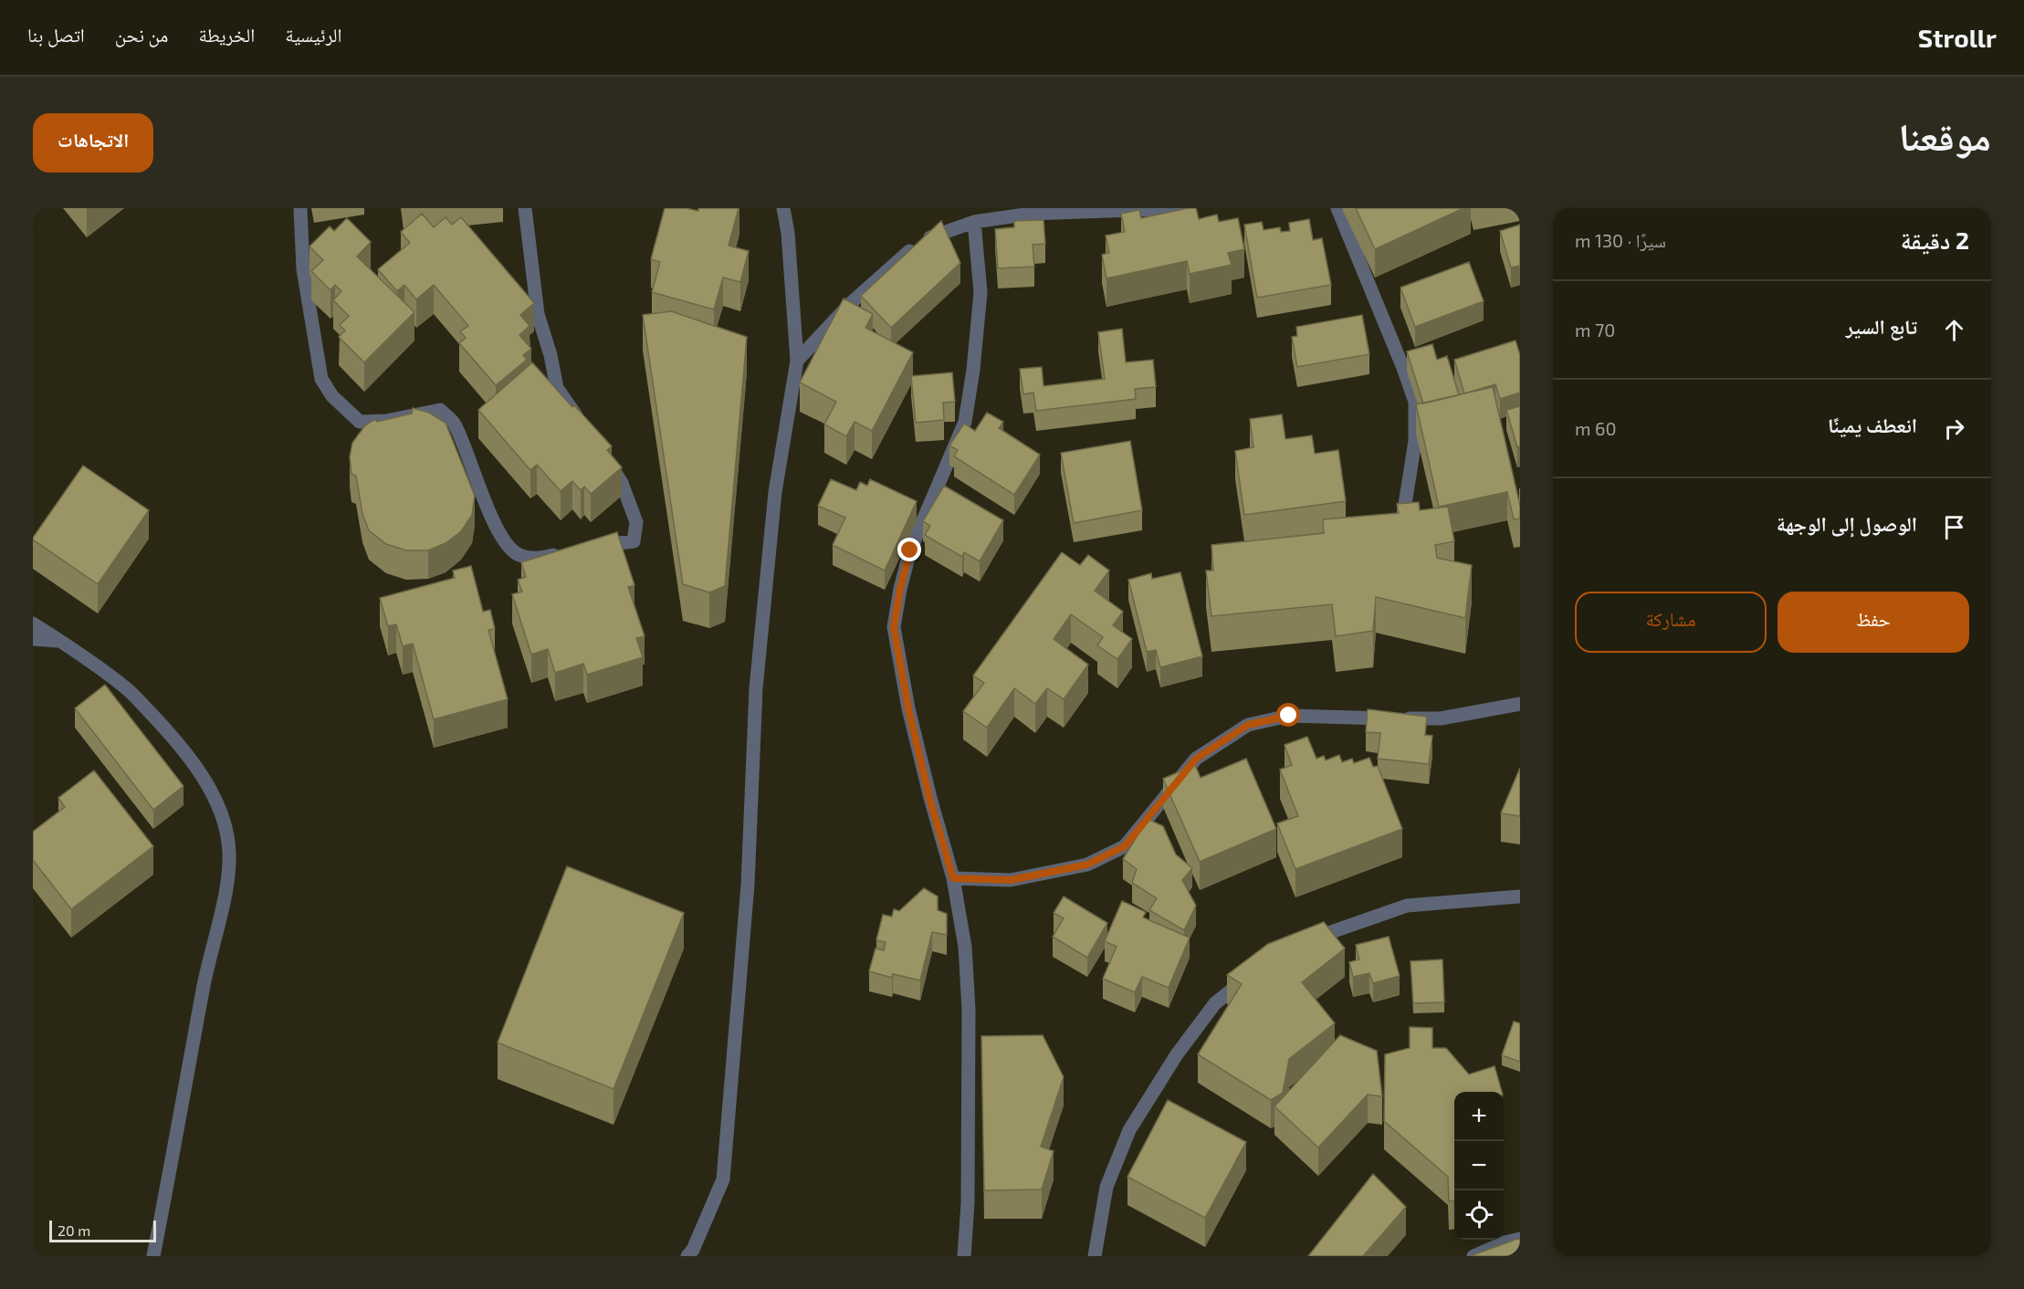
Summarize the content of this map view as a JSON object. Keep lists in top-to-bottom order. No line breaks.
{"scale_bar":"20 m","page":{"header":"Strollr","nav":["الرئيسية","الخريطة","من نحن","اتصل بنا"],"title":"موقعنا","buttons":["الاتجاهات",["حفظ","مشاركة"]],"heading":["2 دقيقة","سيرًا · 130 m"],"list":[["تابع السير","70 m"],["انعطف يمينًا","60 m"],"الوصول إلى الوجهة"],"map_buttons":["+","−"],"scale":"20 m"}}
